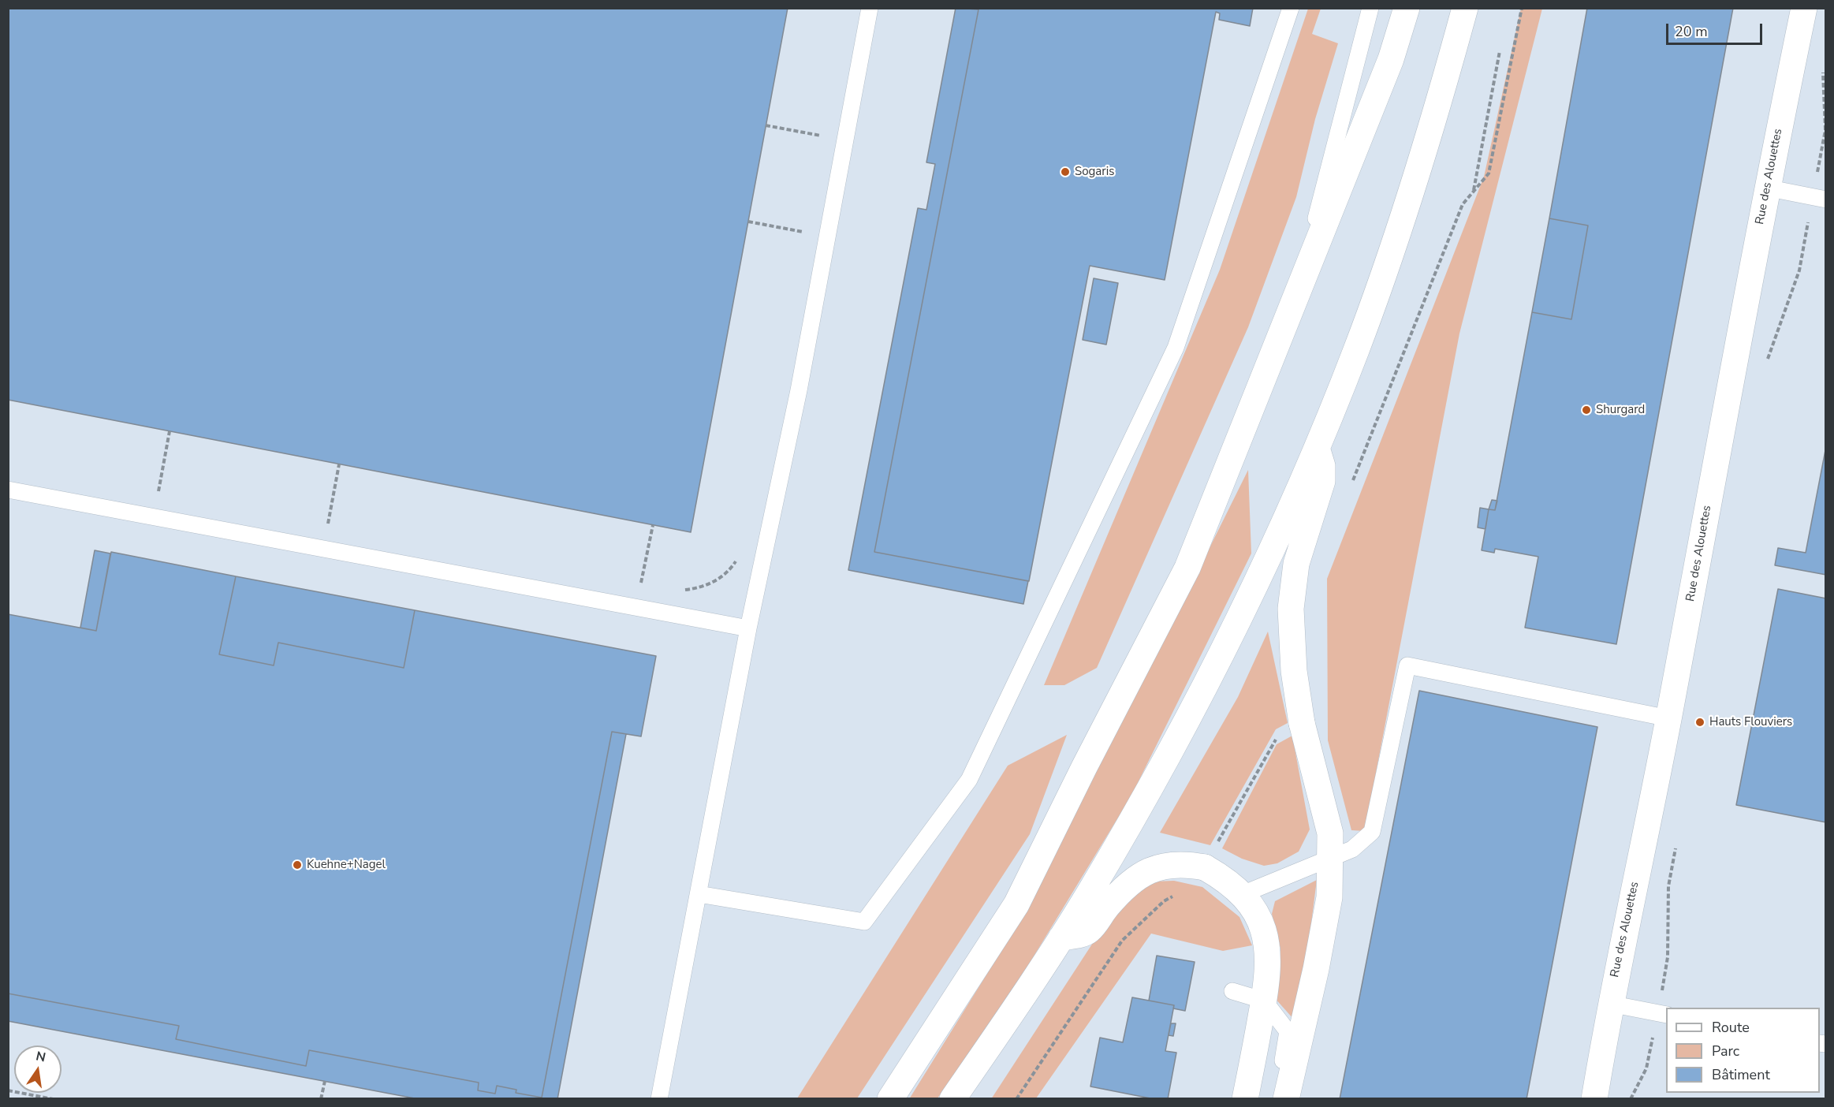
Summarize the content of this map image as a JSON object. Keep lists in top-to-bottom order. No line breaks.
{"streets":{"main road":["Rue des Alouettes"]},"places":["Sogaris","Shurgard","Hauts Flouviers","Kuehne+Nagel"],"legend":["Route","Parc","Bâtiment"],"scale_bar":"20 m","north":"top"}
